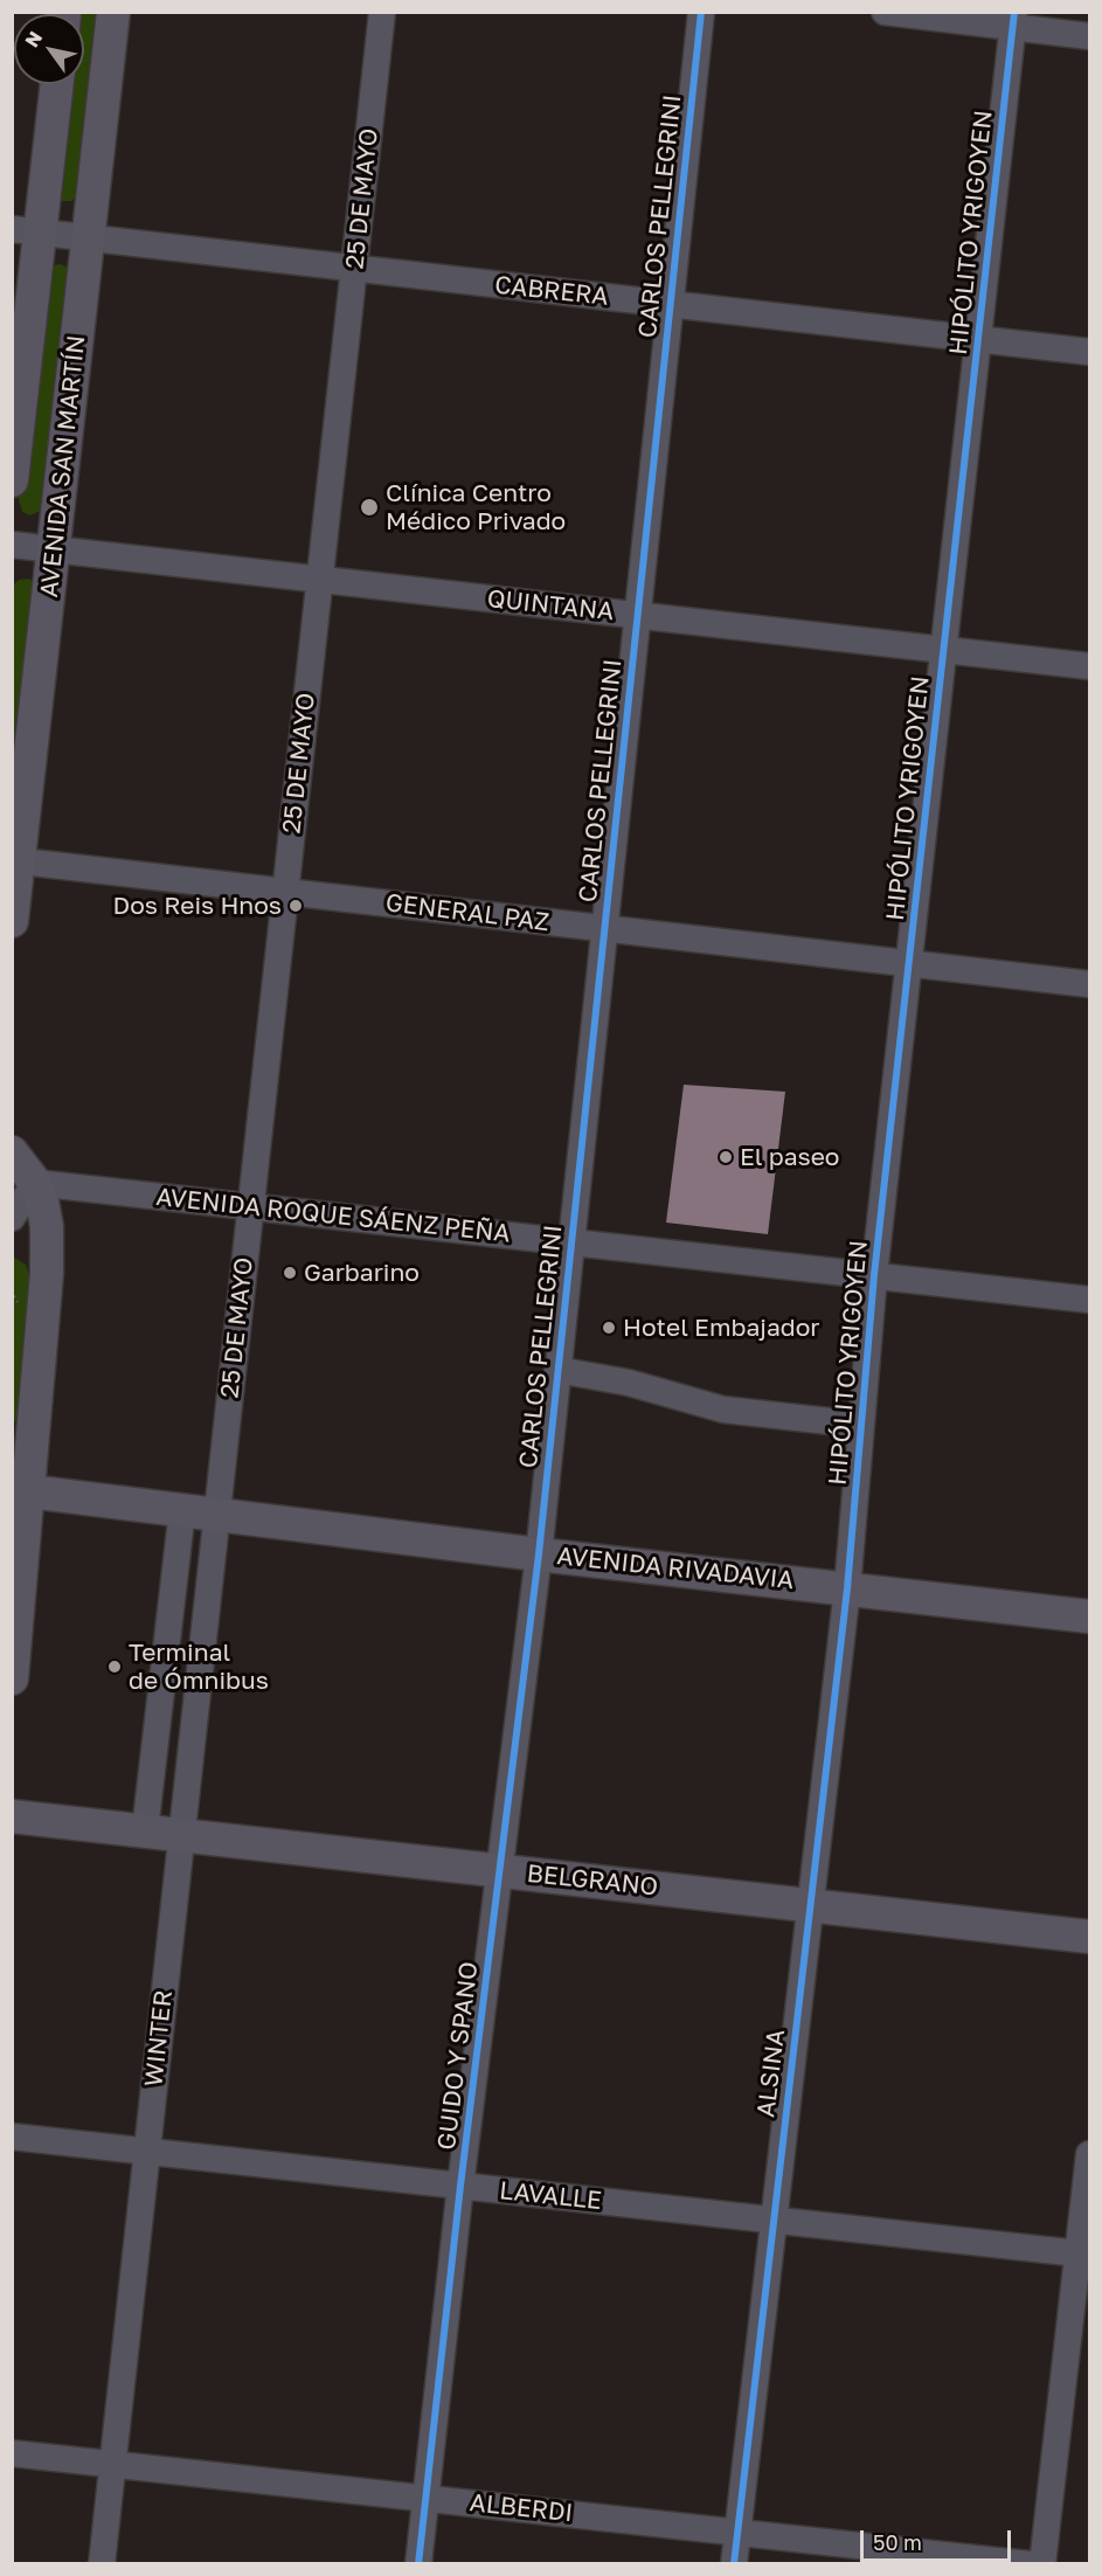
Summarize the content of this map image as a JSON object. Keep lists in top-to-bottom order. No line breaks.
{"streets":{"main road":["AVENIDA SAN MARTÍN","AVENIDA RIVADAVIA","BELGRANO"],"street":["25 DE MAYO","CARLOS PELLEGRINI","HIPÓLITO YRIGOYEN","CABRERA","QUINTANA","GENERAL PAZ","AVENIDA ROQUE SÁENZ PEÑA","WINTER","GUIDO Y SPANO","ALSINA","LAVALLE","ALBERDI"]},"crossings":[["25 DE MAYO","CABRERA"],["25 DE MAYO","QUINTANA"],["25 DE MAYO","GENERAL PAZ"],["25 DE MAYO","AVENIDA ROQUE SÁENZ PEÑA"],["25 DE MAYO","AVENIDA RIVADAVIA"],["25 DE MAYO","WINTER"],["CARLOS PELLEGRINI","CABRERA"],["CARLOS PELLEGRINI","QUINTANA"],["CARLOS PELLEGRINI","GENERAL PAZ"],["CARLOS PELLEGRINI","AVENIDA ROQUE SÁENZ PEÑA"],["CARLOS PELLEGRINI","AVENIDA RIVADAVIA"],["CARLOS PELLEGRINI","GUIDO Y SPANO"],["HIPÓLITO YRIGOYEN","CABRERA"],["HIPÓLITO YRIGOYEN","QUINTANA"],["HIPÓLITO YRIGOYEN","GENERAL PAZ"],["HIPÓLITO YRIGOYEN","AVENIDA ROQUE SÁENZ PEÑA"],["HIPÓLITO YRIGOYEN","AVENIDA RIVADAVIA"],["HIPÓLITO YRIGOYEN","ALSINA"],["CABRERA","AVENIDA SAN MARTÍN"],["AVENIDA SAN MARTÍN","QUINTANA"],["AVENIDA SAN MARTÍN","GENERAL PAZ"],["AVENIDA RIVADAVIA","WINTER"],["AVENIDA RIVADAVIA","GUIDO Y SPANO"],["AVENIDA RIVADAVIA","ALSINA"],["BELGRANO","WINTER"],["BELGRANO","GUIDO Y SPANO"],["BELGRANO","ALSINA"],["WINTER","LAVALLE"],["WINTER","ALBERDI"],["GUIDO Y SPANO","LAVALLE"],["GUIDO Y SPANO","ALBERDI"],["ALSINA","LAVALLE"],["ALSINA","ALBERDI"]],"places":["Clínica Centro Médico Privado","Dos Reis Hnos","El paseo","Garbarino","Hotel Embajador","Terminal de Ómnibus"],"scale_bar":"50 m","north":"top left"}
